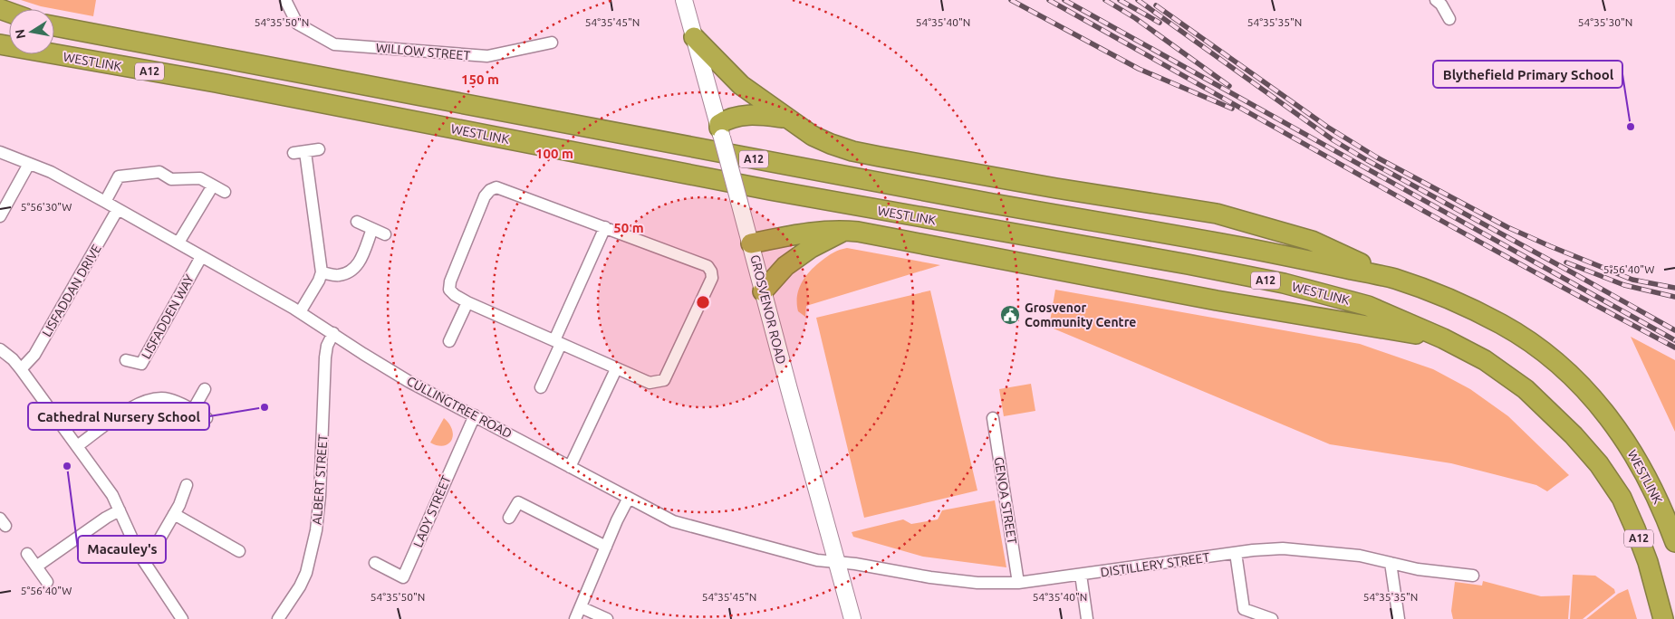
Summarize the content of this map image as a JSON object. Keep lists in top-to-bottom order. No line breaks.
{"streets":{"highway":["WESTLINK","A12"],"main road":["GROSVENOR ROAD"],"street":["WILLOW STREET","LISFADDAN DRIVE","LISFADDEN WAY","CULLINGTREE ROAD","ALBERT STREET","GENOA STREET","LADY STREET","DISTILLERY STREET"]},"crossings":[["LISFADDAN DRIVE","CULLINGTREE ROAD"],["GROSVENOR ROAD","CULLINGTREE ROAD"],["GROSVENOR ROAD","DISTILLERY STREET"],["LISFADDEN WAY","CULLINGTREE ROAD"],["CULLINGTREE ROAD","ALBERT STREET"],["CULLINGTREE ROAD","LADY STREET"],["CULLINGTREE ROAD","DISTILLERY STREET"],["GENOA STREET","DISTILLERY STREET"]],"places":{"other":["Blythefield Primary School","Cathedral Nursery School","Macauley's"],"public building":["Grosvenor Community Centre"]},"north":"left","coordinates":["54°35'50\"N","54°35'45\"N","54°35'40\"N","54°35'35\"N","54°35'30\"N","5°56'30\"W","5°56'40\"W"],"rings":["150 m","100 m","50 m"]}
